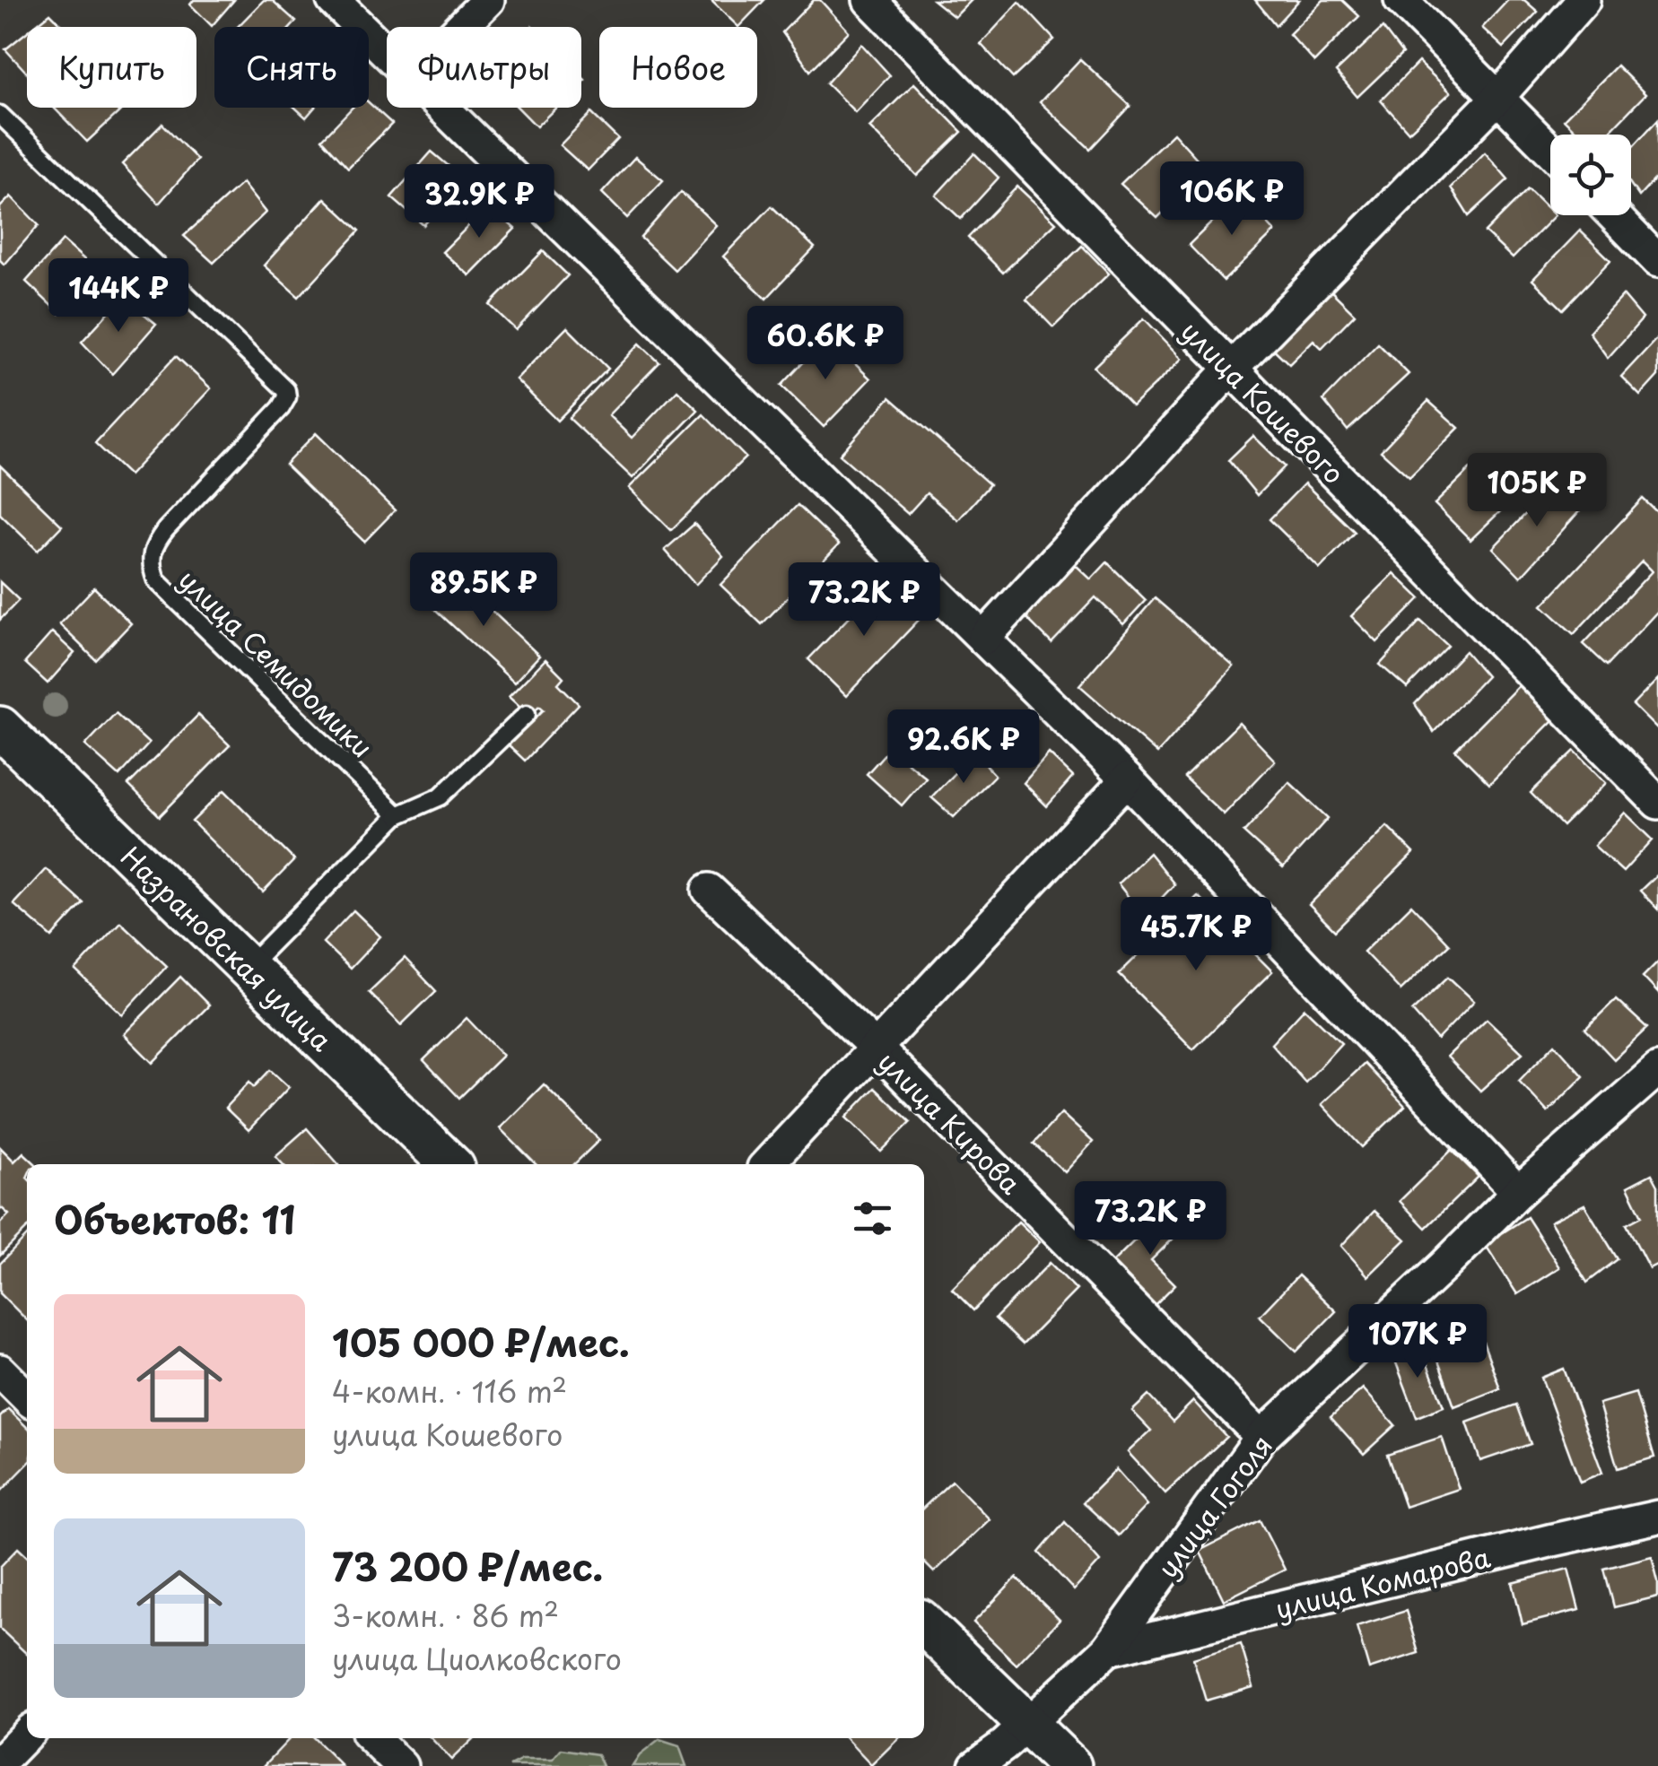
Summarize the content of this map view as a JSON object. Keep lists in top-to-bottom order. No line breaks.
{"streets":{"street":["улица Кошевого","Назрановская улица","улица Кирова","улица Гоголя","улица Комарова"],"lane":["улица Семидомики"]},"crossings":[["улица Кирова","улица Гоголя"],["улица Гоголя","улица Комарова"]],"page":{"chip":["Купить","Снять","Фильтры","Новое"],"price":["106K ₽","32.9K ₽","144K ₽","60.6K ₽","105K ₽","89.5K ₽","73.2K ₽","92.6K ₽","45.7K ₽","73.2K ₽","107K ₽"],"heading":"Объектов: 11","list":[{"name":"105 000 ₽/мес.","note":"4-комн. · 116 m² · улица Кошевого"},{"name":"73 200 ₽/мес.","note":"3-комн. · 86 m² · улица Циолковского"}]}}
